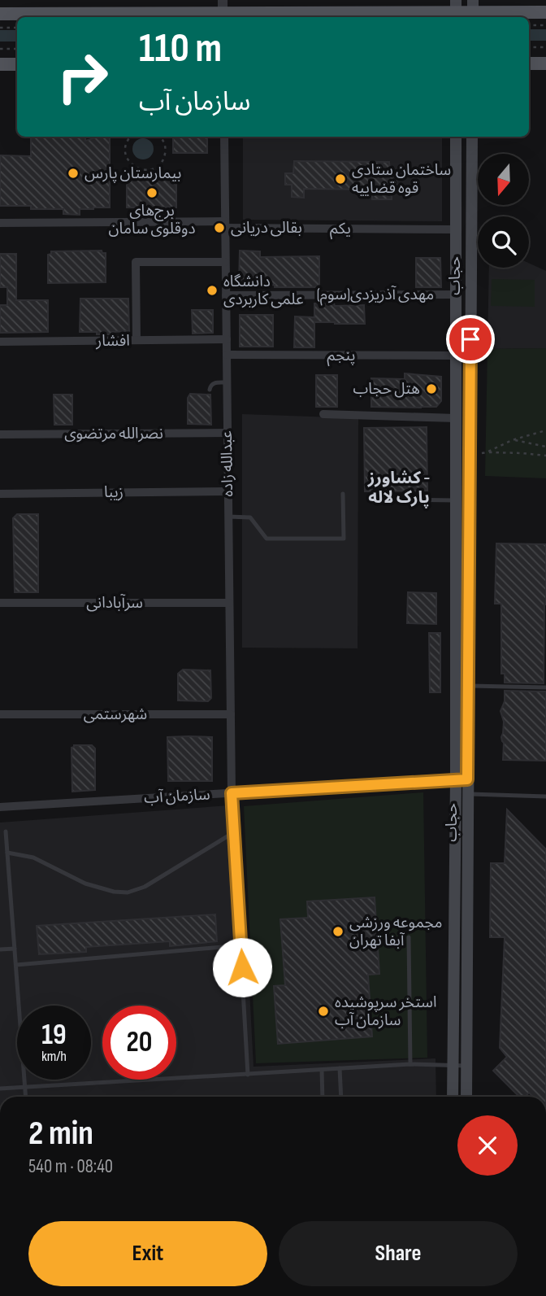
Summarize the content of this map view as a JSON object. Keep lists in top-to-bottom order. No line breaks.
{"streets":{"main road":["حجاب"],"street":["یکم","مهدی آذریزدی(سوم)","افشار","پنجم","نصرالله مرتضوی","عبدالله زاده","زیبا","سرآبادانی","شهرستمی","سازمان آب"]},"crossings":[["یکم","حجاب"],["یکم","عبدالله زاده"],["حجاب","مهدی آذریزدی(سوم)"],["حجاب","پنجم"],["حجاب","سازمان آب"],["مهدی آذریزدی(سوم)","عبدالله زاده"],["افشار","عبدالله زاده"],["پنجم","عبدالله زاده"],["نصرالله مرتضوی","عبدالله زاده"],["عبدالله زاده","زیبا"],["عبدالله زاده","سرآبادانی"],["عبدالله زاده","شهرستمی"],["عبدالله زاده","سازمان آب"]],"districts":["کشاورز - پارک لاله"],"places":["بیمارستان پارس","ساختمان ستادی قوه قضاییه","برج‌های دوقلوی سامان","بقالی دریانی","دانشگاه علمی کاربردی","هتل حجاب","مجموعه ورزشی آبفا تهران","استخر سرپوشیده سازمان آب"],"north":"bottom","page":{"turn":["110 m","سازمان آب"],"speed":"19 km/h","limit":"20","heading":["2 min","540 m · 08:40"],"buttons":["Exit","Share"]}}
